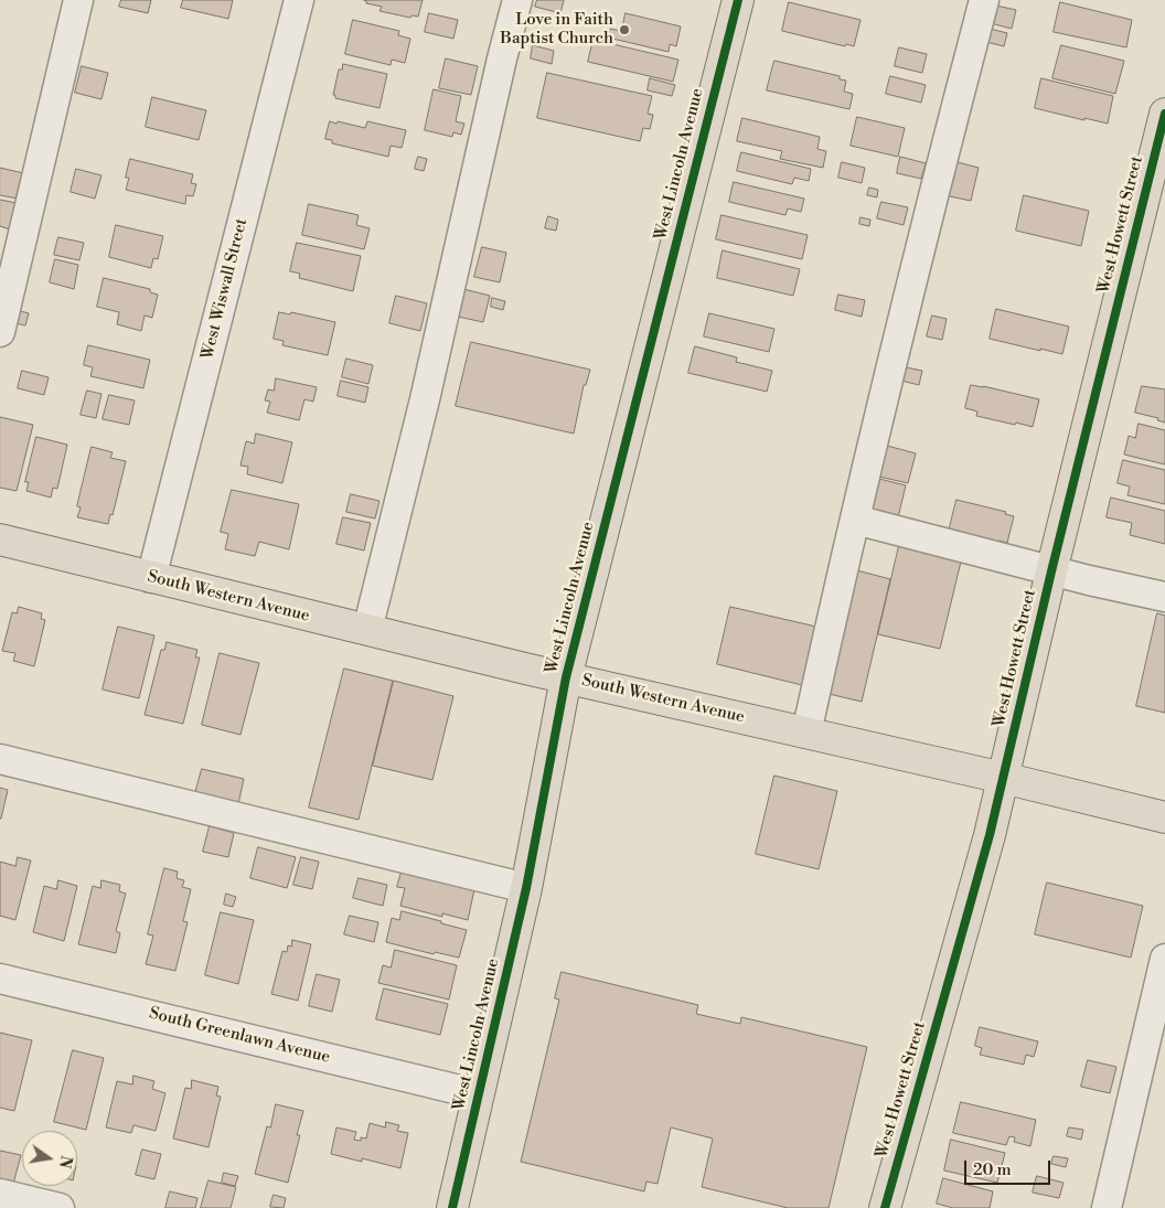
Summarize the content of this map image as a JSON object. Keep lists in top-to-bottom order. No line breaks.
{"streets":{"main road":["West Lincoln Avenue","West Howett Street","South Western Avenue"],"street":["West Wiswall Street","South Greenlawn Avenue"]},"crossings":[["West Lincoln Avenue","South Western Avenue"],["West Lincoln Avenue","South Greenlawn Avenue"],["West Howett Street","South Western Avenue"],["West Wiswall Street","South Western Avenue"]],"places":["Love in Faith Baptist Church"],"scale_bar":"20 m","north":"right"}
